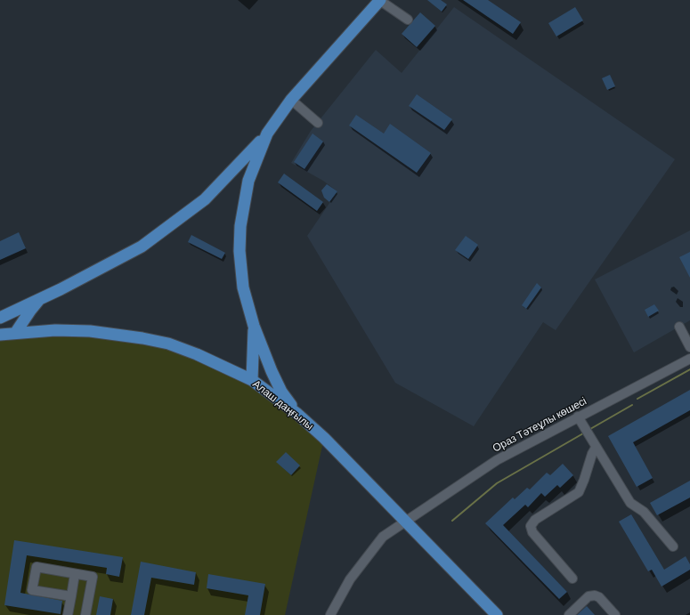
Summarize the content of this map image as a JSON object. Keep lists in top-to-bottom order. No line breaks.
{"streets":{"main road":["Алаш даңғылы"],"street":["Ораз Тәтеұлы көшесі"]},"crossings":[["Алаш даңғылы","Ораз Тәтеұлы көшесі"]]}
